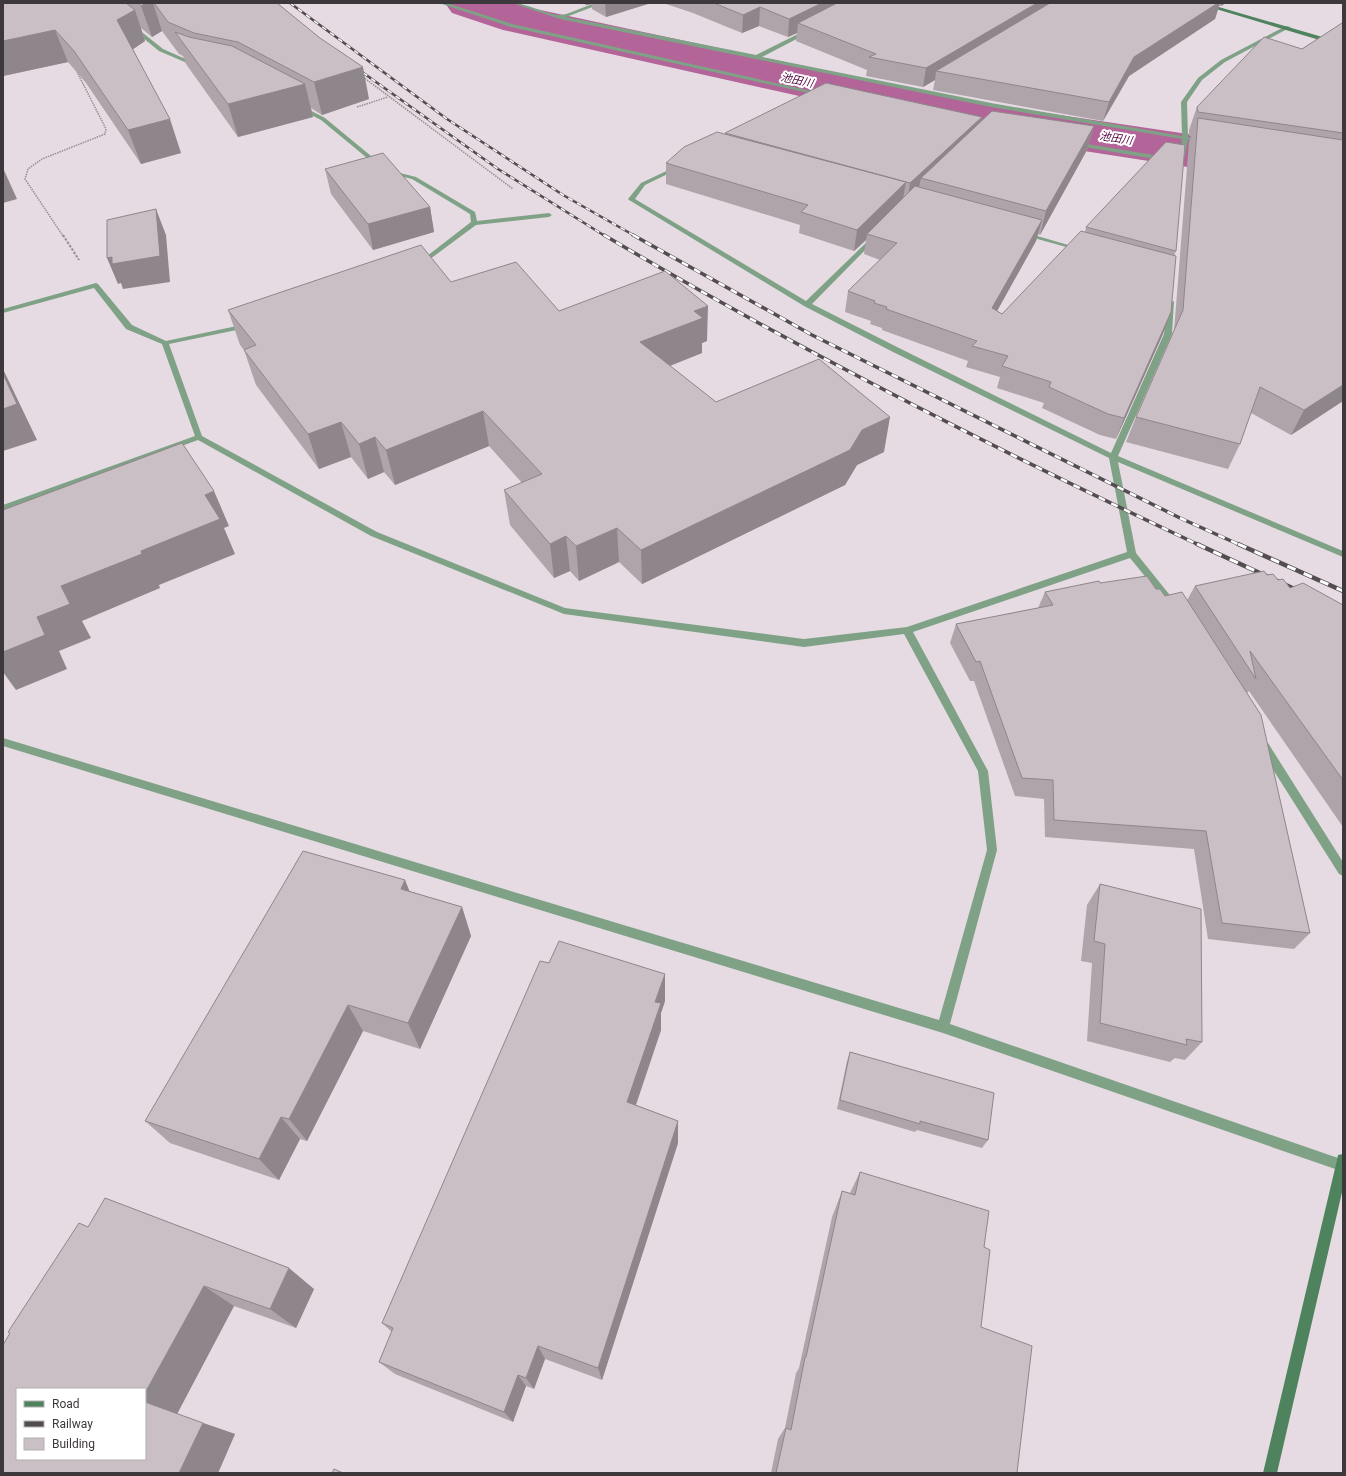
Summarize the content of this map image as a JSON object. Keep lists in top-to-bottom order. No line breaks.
{"water":["池田川"],"legend":["Road","Railway","Building"]}
